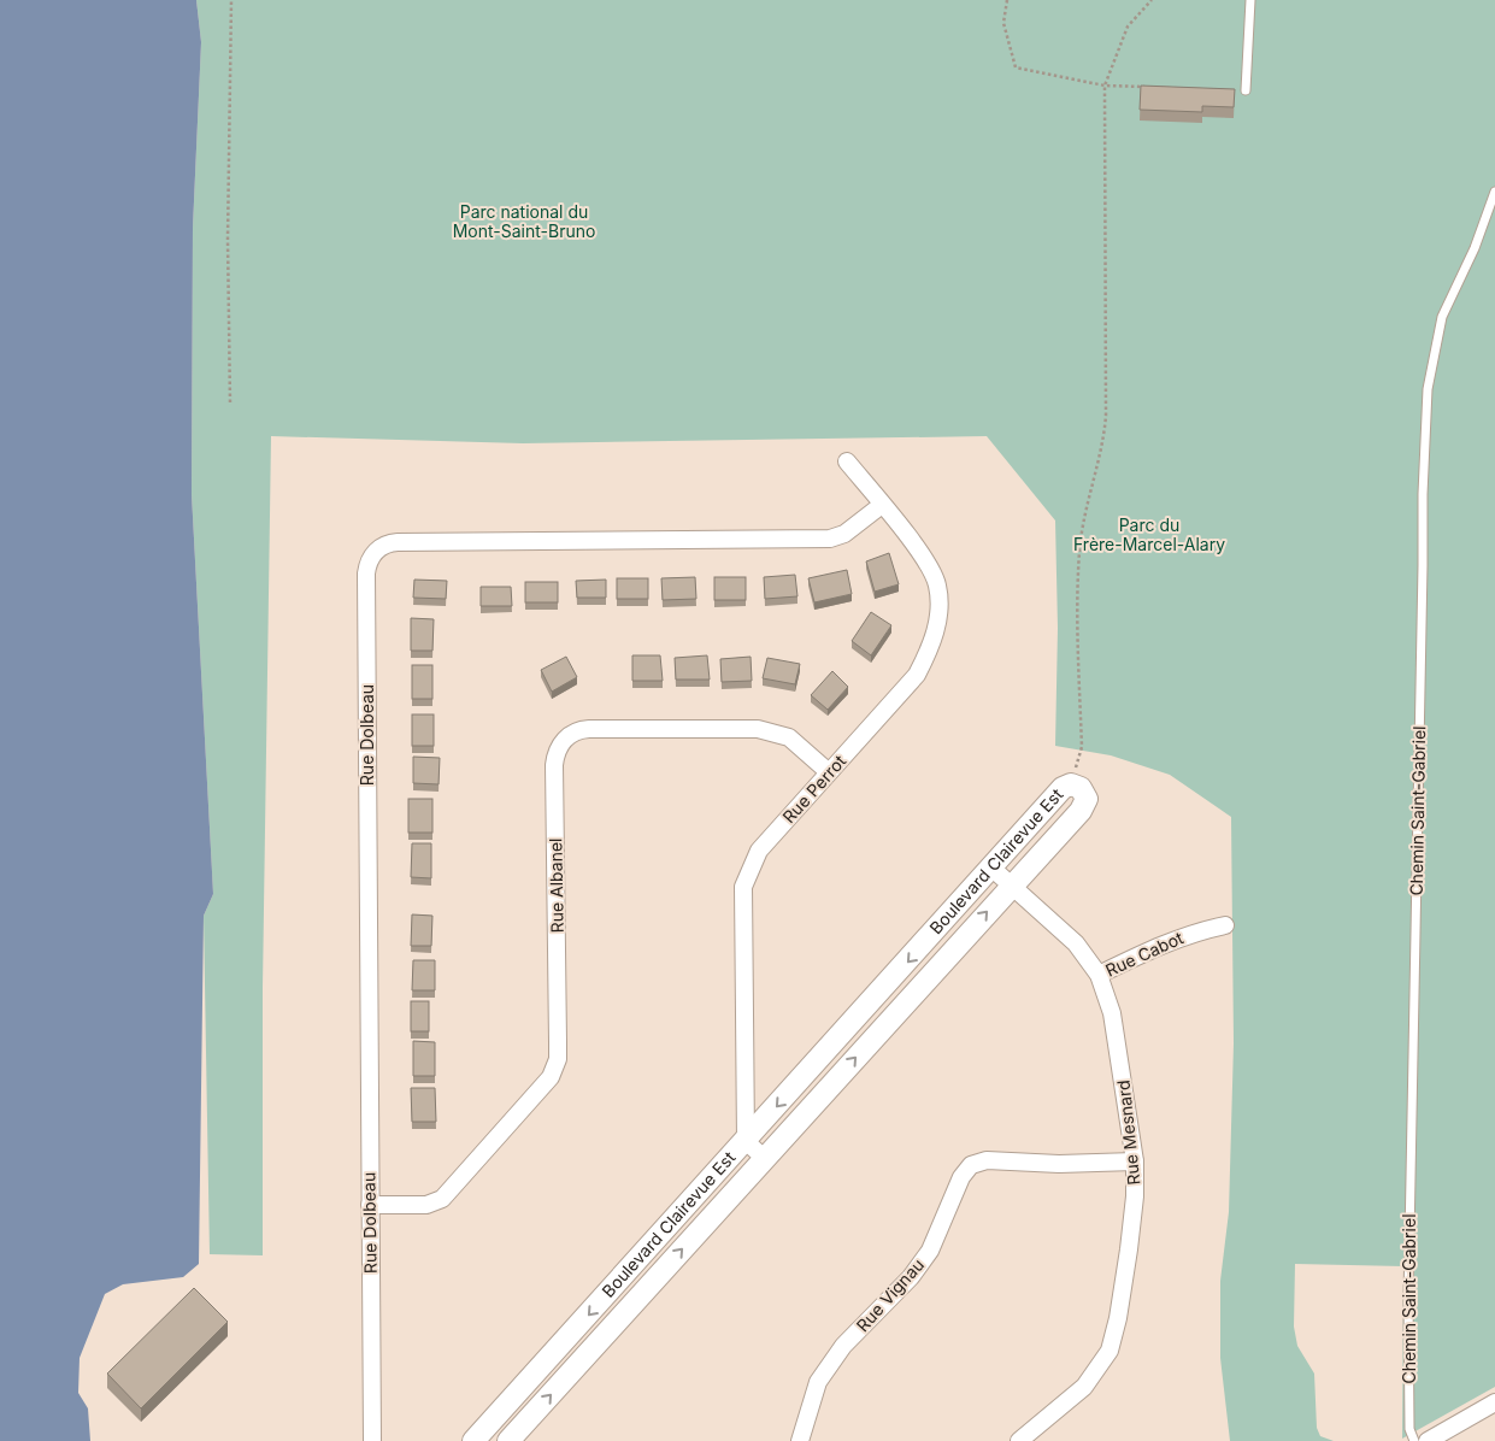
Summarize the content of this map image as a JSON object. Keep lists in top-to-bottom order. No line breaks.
{"streets":{"street":["Rue Dolbeau","Rue Perrot","Boulevard Clairevue Est","Rue Albanel","Rue Cabot","Rue Mesnard","Rue Vignau"],"lane":["Chemin Saint-Gabriel"]},"crossings":[["Rue Dolbeau","Rue Perrot"],["Rue Dolbeau","Rue Albanel"],["Rue Perrot","Boulevard Clairevue Est"],["Rue Perrot","Rue Albanel"],["Boulevard Clairevue Est","Rue Mesnard"],["Rue Cabot","Rue Mesnard"],["Rue Mesnard","Rue Vignau"]],"parks":["Parc national du Mont-Saint-Bruno","Parc du Frère-Marcel-Alary"]}
